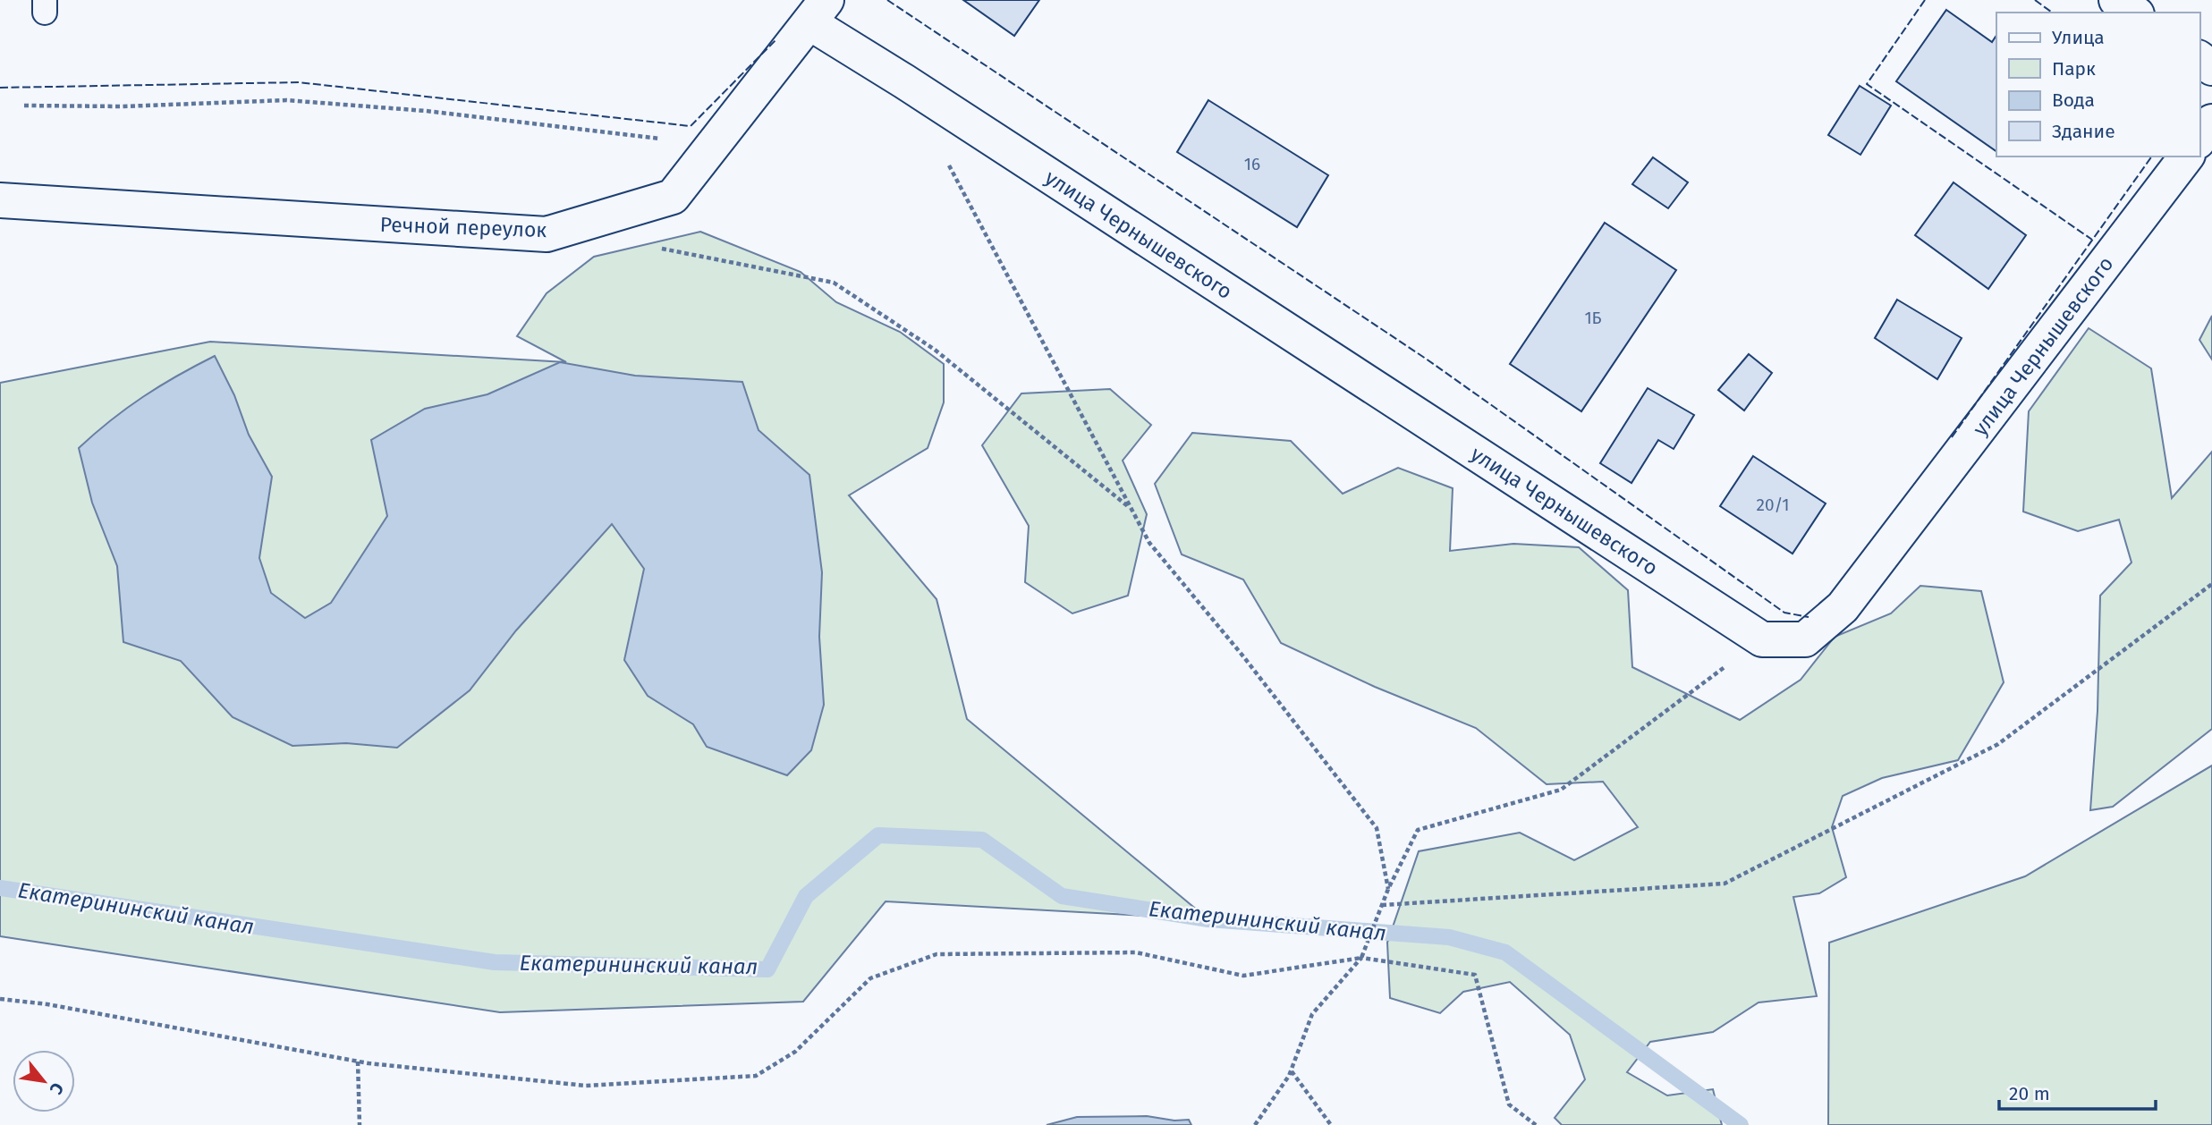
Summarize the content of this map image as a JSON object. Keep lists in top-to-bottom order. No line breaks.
{"streets":{"street":["Речной переулок","улица Чернышевского"]},"crossings":[["Речной переулок","улица Чернышевского"]],"water":["Екатерининский канал"],"house_numbers":["16","1Б","20/1"],"legend":["Улица","Парк","Вода","Здание"],"scale_bar":"20 m","north":"bottom right"}
